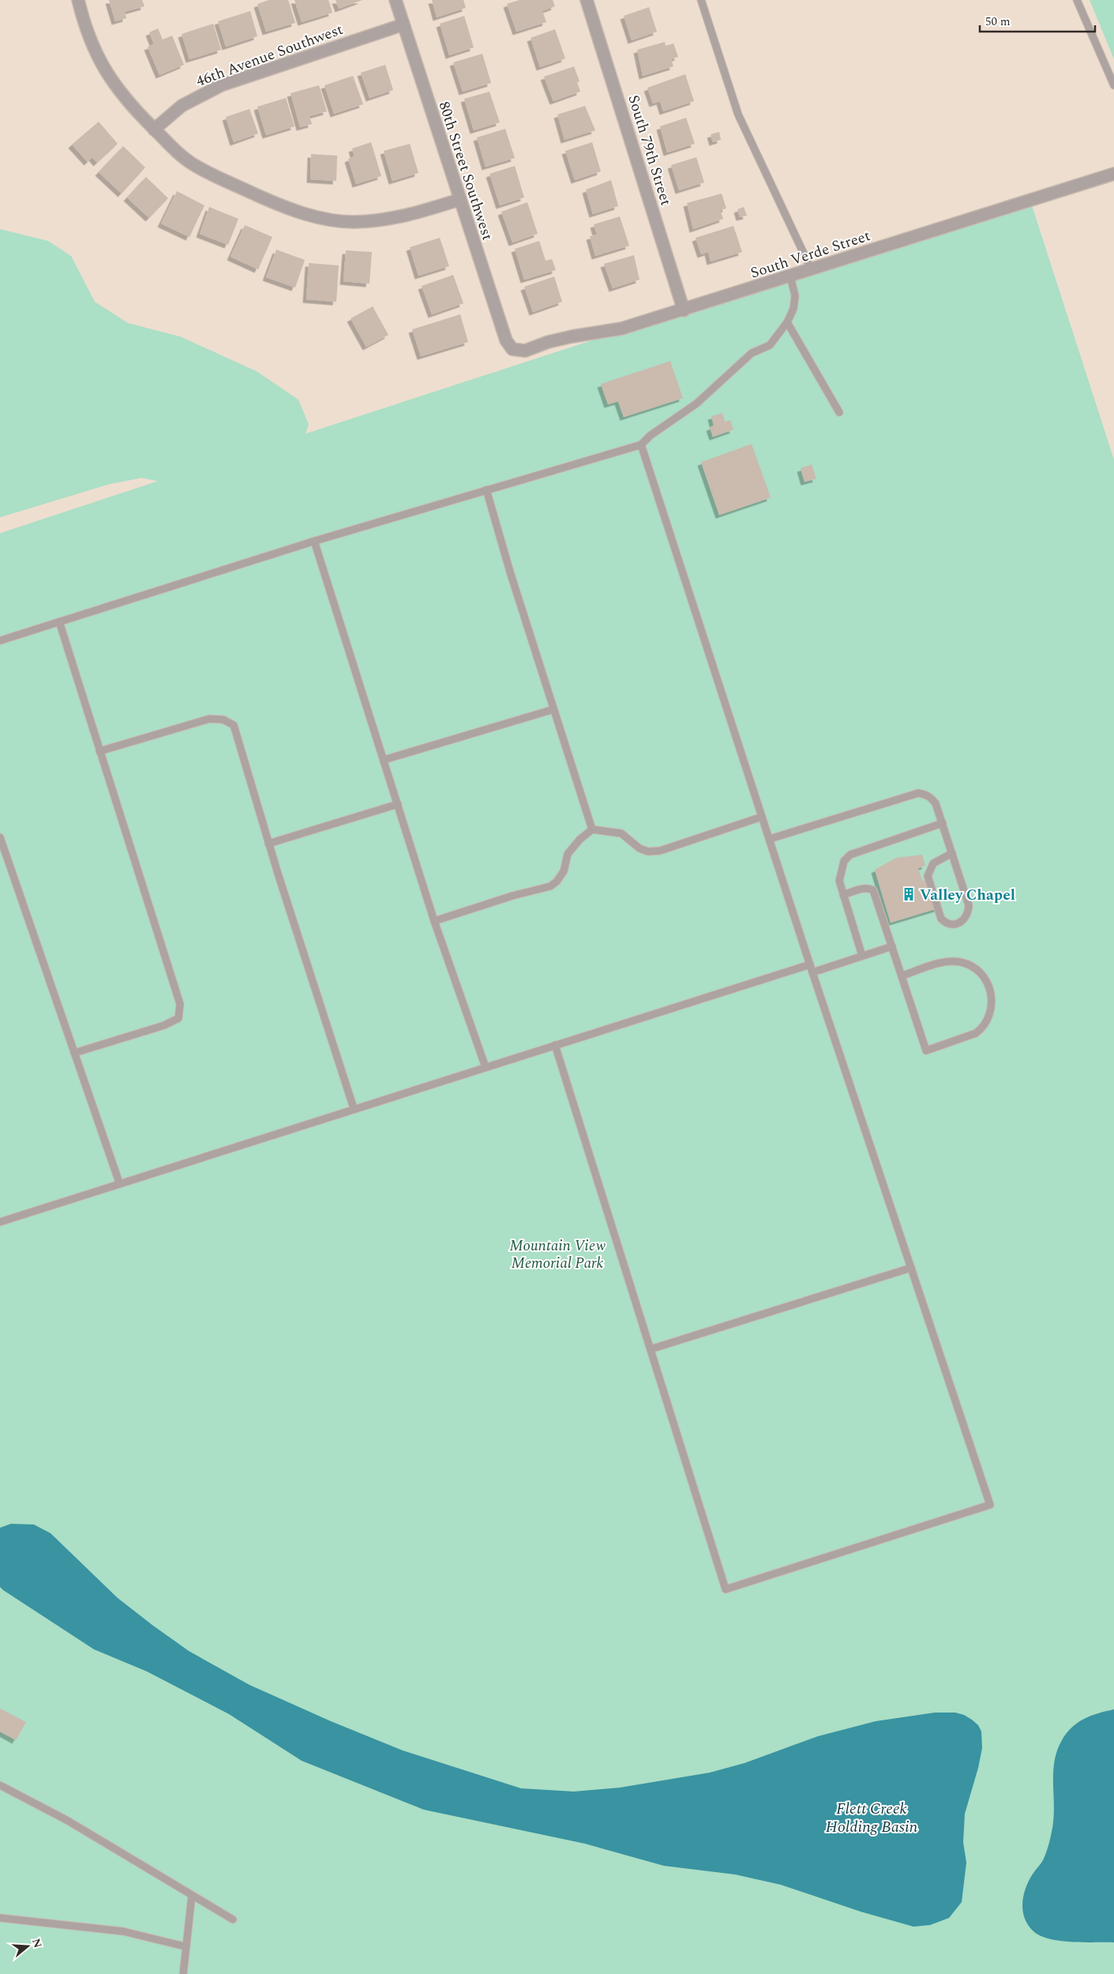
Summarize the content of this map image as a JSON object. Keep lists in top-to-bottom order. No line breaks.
{"streets":{"street":["46th Avenue Southwest","South 79th Street","80th Street Southwest","South Verde Street"]},"crossings":[["46th Avenue Southwest","80th Street Southwest"],["South 79th Street","South Verde Street"],["80th Street Southwest","South Verde Street"]],"water":["Flett Creek Holding Basin"],"parks":["Mountain View Memorial Park"],"places":{"building":["Valley Chapel"]},"scale_bar":"50 m","north":"right"}
